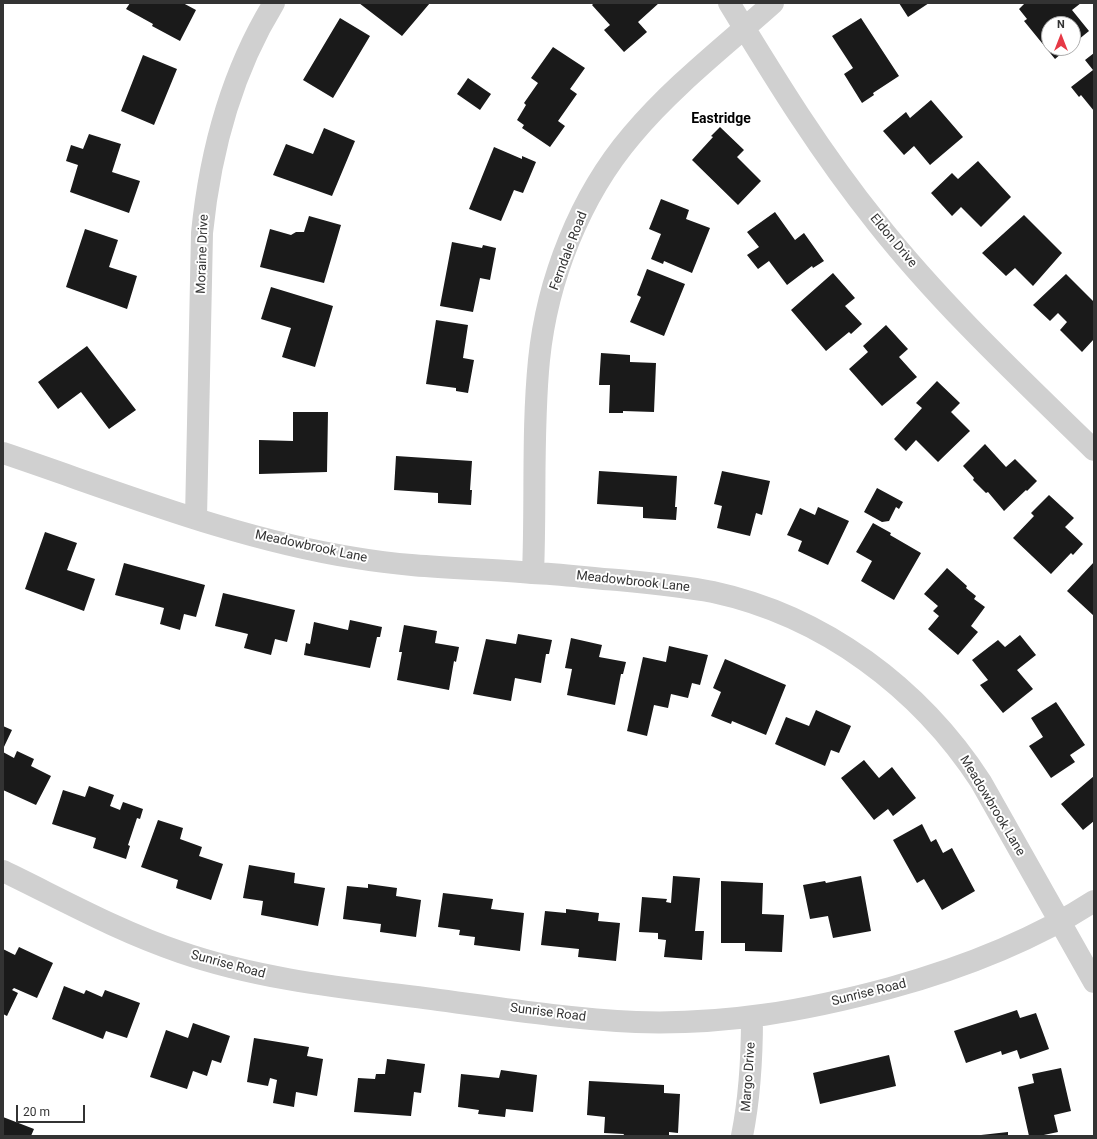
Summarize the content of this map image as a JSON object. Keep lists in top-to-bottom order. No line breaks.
{"streets":{"street":["Eldon Drive","Ferndale Road","Moraine Drive","Meadowbrook Lane","Sunrise Road","Margo Drive"]},"crossings":[["Eldon Drive","Ferndale Road"],["Ferndale Road","Meadowbrook Lane"],["Moraine Drive","Meadowbrook Lane"],["Meadowbrook Lane","Sunrise Road"],["Sunrise Road","Margo Drive"]],"districts":["Eastridge"],"scale_bar":"20 m","north":"top"}
